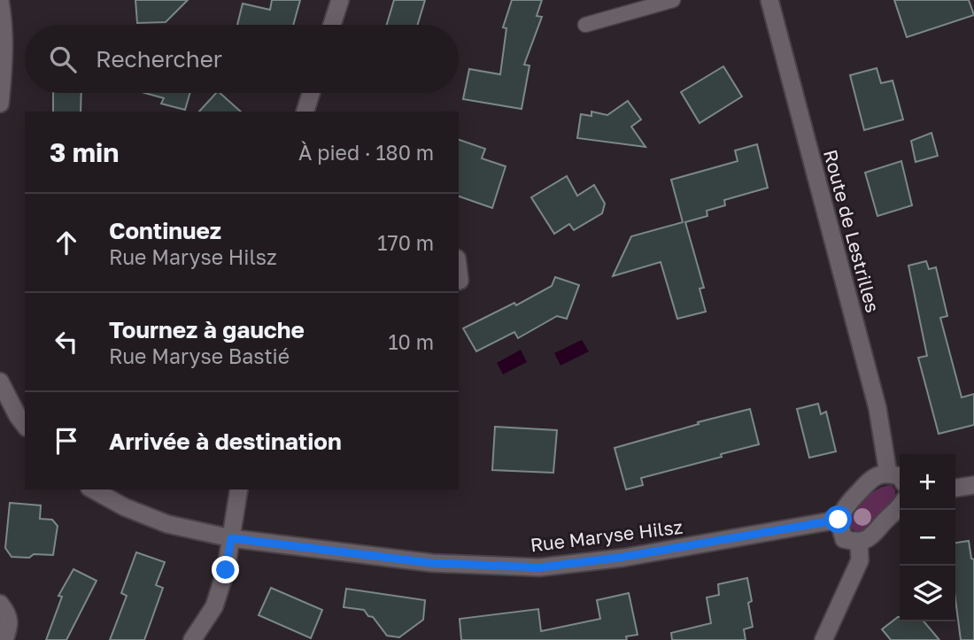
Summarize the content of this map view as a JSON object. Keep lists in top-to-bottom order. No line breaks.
{"streets":{"street":["Route de Lestrilles","Rue Maryse Hilsz"]},"page":{"search":"Rechercher","heading":["3 min","À pied · 180 m"],"list":[["Continuez","Rue Maryse Hilsz","170 m"],["Tournez à gauche","Rue Maryse Bastié","10 m"],"Arrivée à destination"],"map_buttons":["+","−"]}}
